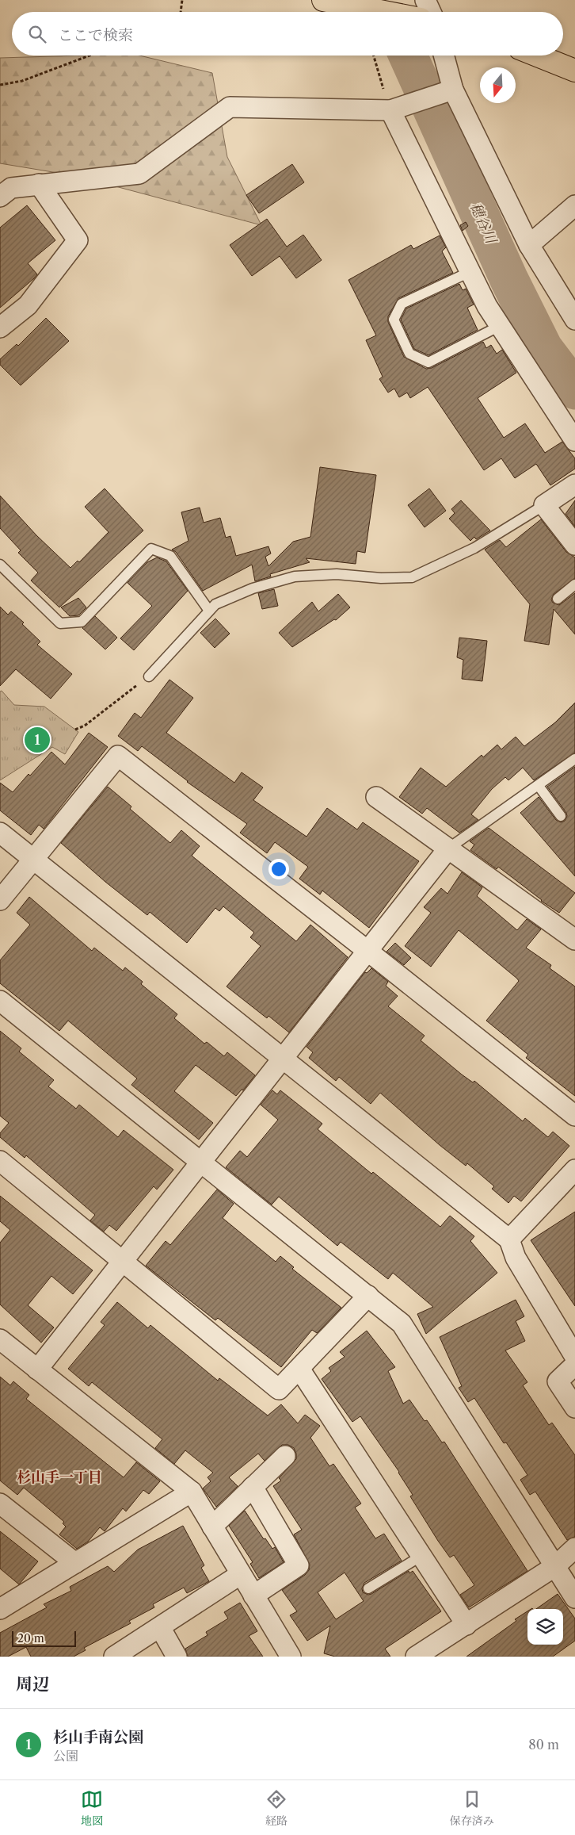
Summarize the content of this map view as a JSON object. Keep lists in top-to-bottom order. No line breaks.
{"districts":["杉山手一丁目"],"water":["穂谷川"],"scale_bar":"20 m","north":"bottom","page":{"search":"ここで検索","pins":"1","scale":"20 m","heading":"周辺","list":[{"mark":"1","name":"杉山手南公園","note":"公園","value":"80 m"}],"nav":["地図","経路","保存済み"]}}
